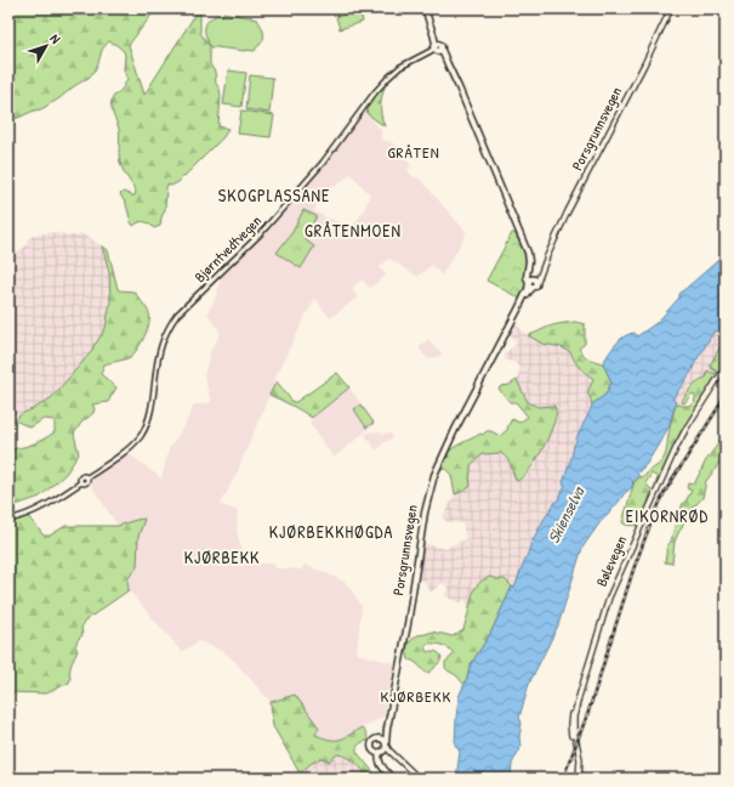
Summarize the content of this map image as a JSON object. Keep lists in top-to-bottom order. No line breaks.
{"streets":{"highway":["Porsgrunnsvegen"],"main road":["Bjørntvedtvegen","Bølevegen"]},"districts":["GRÅTEN","SKOGPLASSANE","GRÅTENMOEN","EIKORNRØD","KJØRBEKKHØGDA","KJØRBEKK","KJØRBEKK"],"water":["Skienselva"],"north":"top right"}
